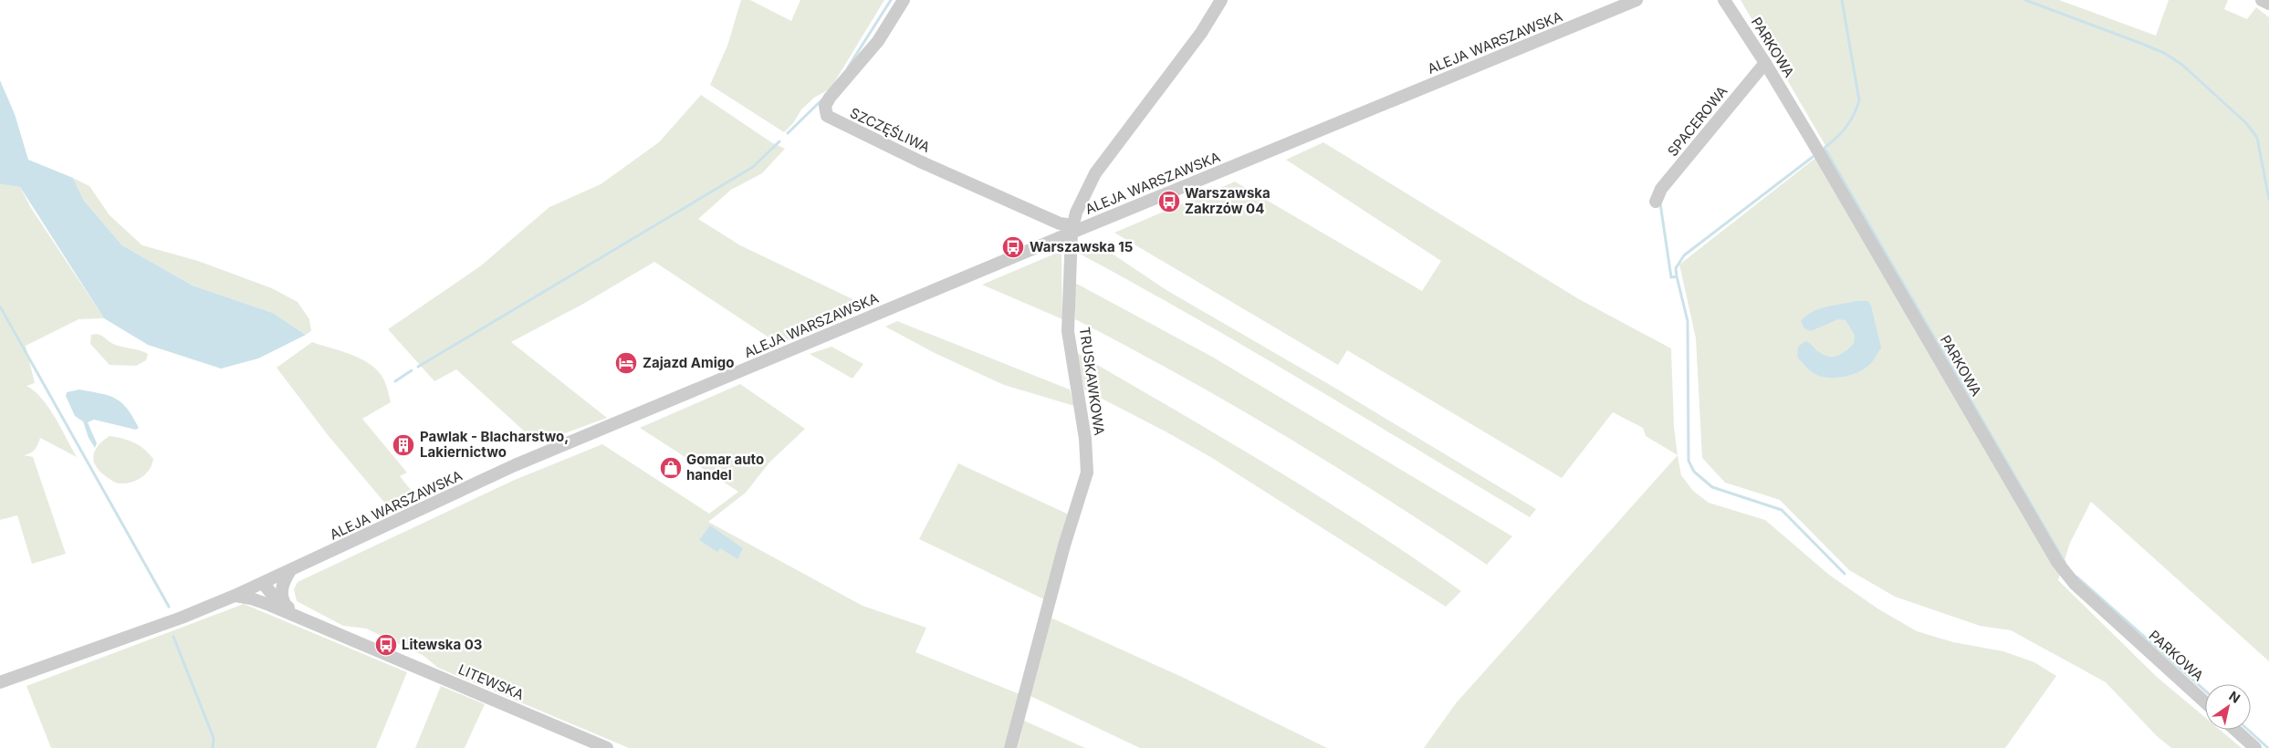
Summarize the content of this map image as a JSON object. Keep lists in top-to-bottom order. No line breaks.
{"streets":{"street":["ALEJA WARSZAWSKA","PARKOWA","SPACEROWA","SZCZĘŚLIWA","TRUSKAWKOWA","LITEWSKA"]},"crossings":[["ALEJA WARSZAWSKA","SZCZĘŚLIWA"],["ALEJA WARSZAWSKA","TRUSKAWKOWA"],["PARKOWA","SPACEROWA"],["SZCZĘŚLIWA","TRUSKAWKOWA"]],"places":{"bus stop":["Warszawska Zakrzów 04","Warszawska 15","Litewska 03"],"hotel":["Zajazd Amigo"],"building":["Pawlak - Blacharstwo, Lakiernictwo"],"shop":["Gomar auto handel"]},"north":"top right"}
